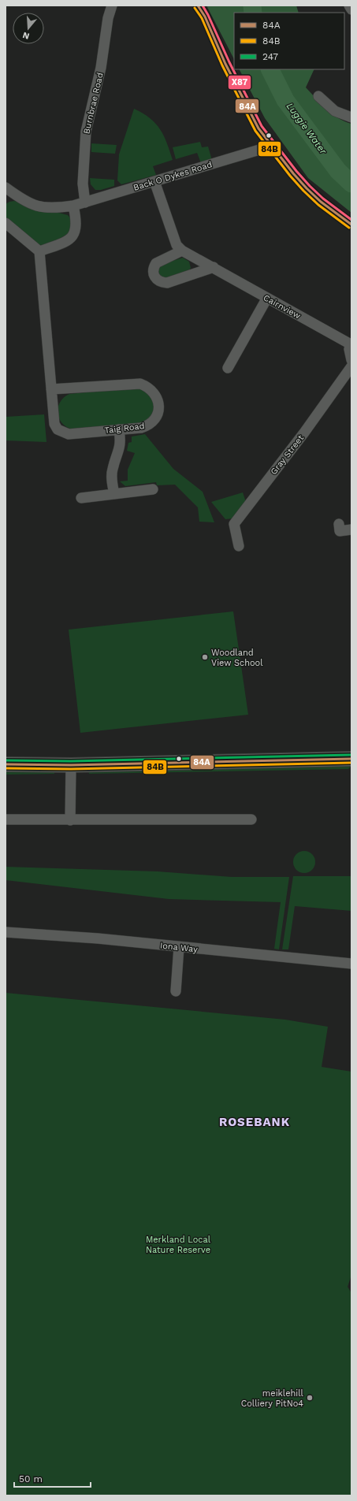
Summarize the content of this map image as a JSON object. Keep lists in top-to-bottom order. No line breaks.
{"streets":{"street":["Burnbrae Road","Back O Dykes Road","Cairnview","Taig Road","Gray Street","Iona Way"]},"crossings":[["Burnbrae Road","Back O Dykes Road"],["Back O Dykes Road","Cairnview"]],"districts":["ROSEBANK"],"water":["Luggie Water"],"parks":["Merkland Local Nature Reserve"],"places":["Woodland View School","meiklehill Colliery PitNo4"],"lines":["transit line 84A","transit line X87","transit line 84B","transit line 247"],"legend":["84A","84B","247"],"scale_bar":"50 m","north":"bottom"}
